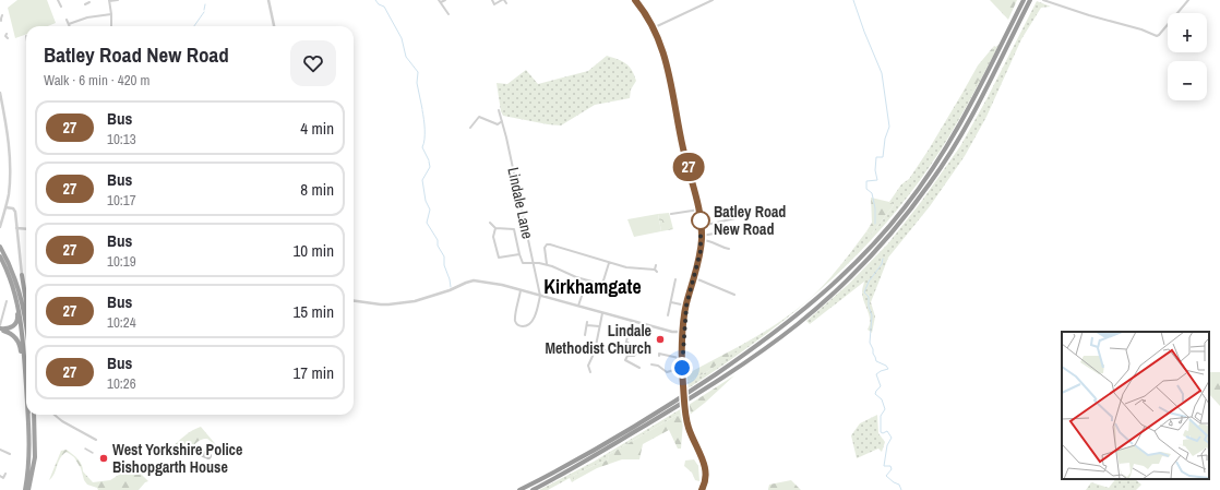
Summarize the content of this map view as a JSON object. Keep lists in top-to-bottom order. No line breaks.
{"streets":{"street":["Lindale Lane"]},"districts":["Kirkhamgate"],"places":["Batley Road New Road","Lindale Methodist Church","West Yorkshire Police Bishopgarth House"],"lines":["bus line 27"],"page":{"on_map":"27","map_buttons":["+","−"],"heading":["Batley Road New Road","Walk · 6 min · 420 m"],"list":[{"mark":"27","name":"Bus","note":"10:13","value":"4 min"},{"mark":"27","name":"Bus","note":"10:17","value":"8 min"},{"mark":"27","name":"Bus","note":"10:19","value":"10 min"},{"mark":"27","name":"Bus","note":"10:24","value":"15 min"},{"mark":"27","name":"Bus","note":"10:26","value":"17 min"}]}}
